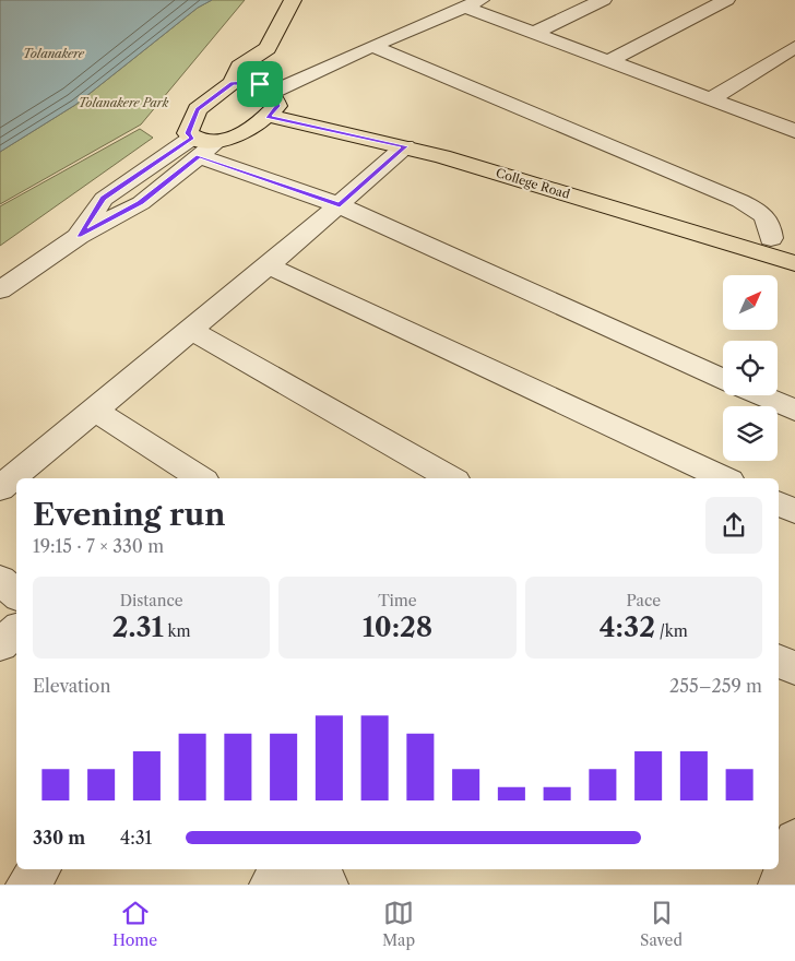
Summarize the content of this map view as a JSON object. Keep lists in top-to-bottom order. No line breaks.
{"streets":{"main road":["College Road"]},"water":["Tolanakere"],"parks":["Tolanakere Park"],"north":"top right","page":{"heading":["Evening run","19:15 · 7 × 330 m"],"stats":[["Distance","2.31 km"],["Time","10:28"],["Pace","4:32 /km"]],"chart":["Elevation","255–259 m"],"list":[{"name":"330 m","note":"4:31"}],"tabs":["Home","Map","Saved"]}}
